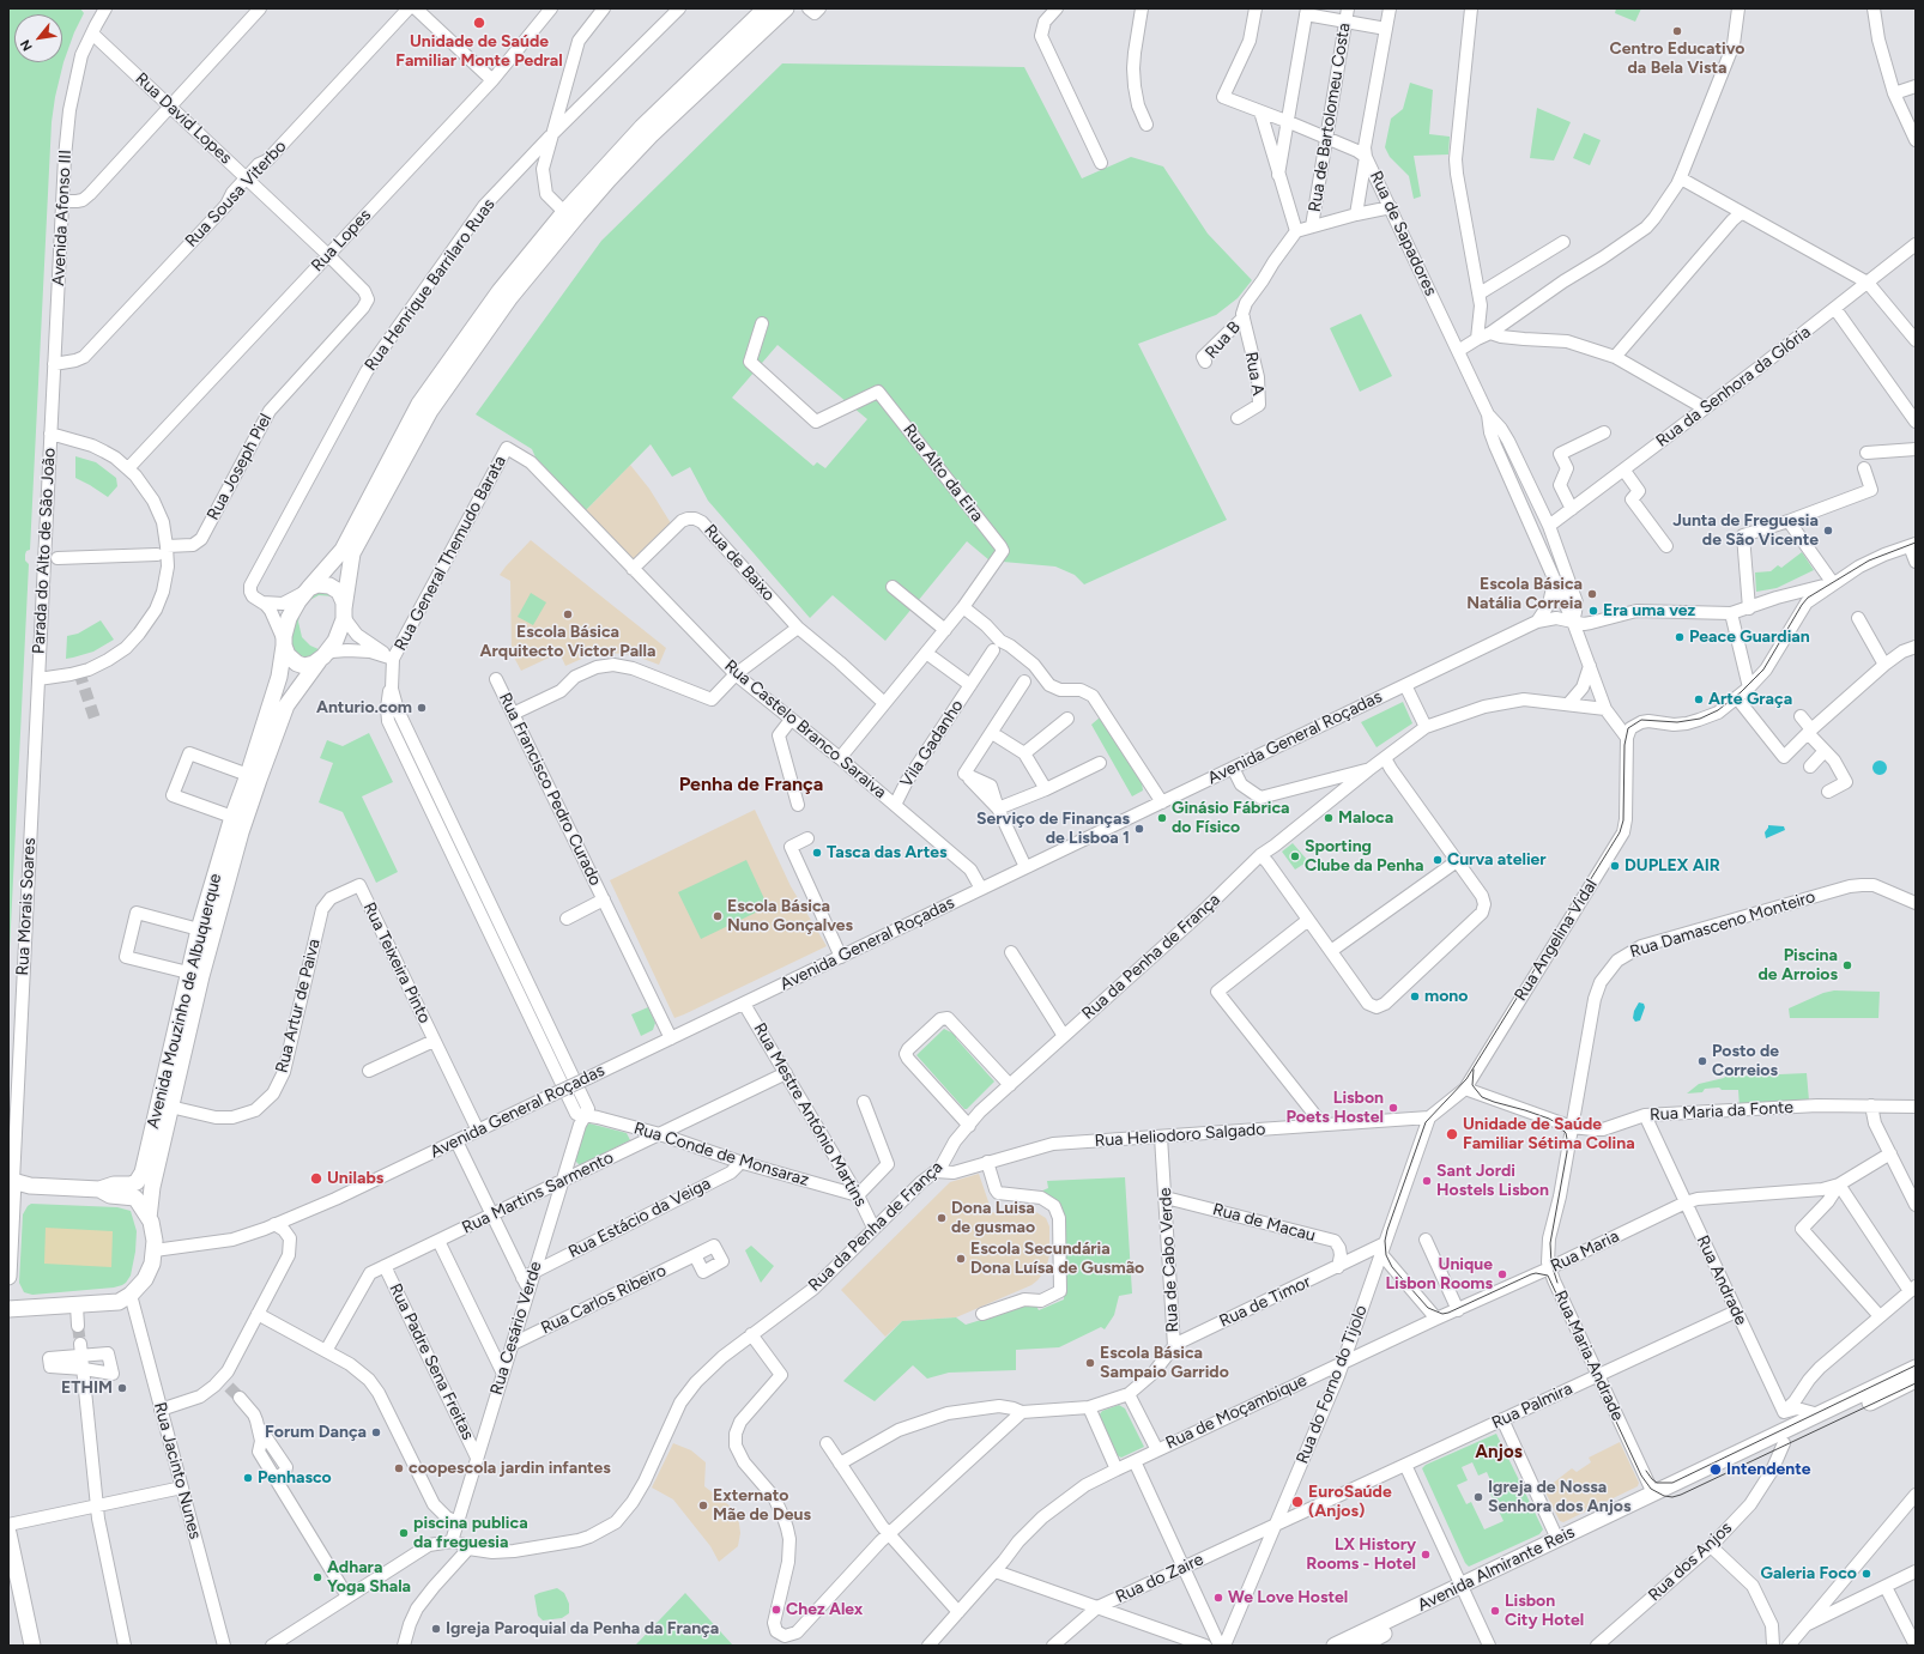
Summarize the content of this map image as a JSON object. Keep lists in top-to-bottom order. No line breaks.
{"streets":{"main road":["Rua Morais Soares","Avenida Mouzinho de Albuquerque","Avenida Almirante Reis"],"street":["Rua de Bartolomeu Costa","Rua David Lopes","Rua Sousa Viterbo","Avenida Afonso III","Rua de Sapadores","Rua Lopes","Rua Henrique Barrilaro Ruas","Rua B","Rua A","Rua da Senhora da Glória","Rua Joseph Piel","Rua Alto da Eira","Parada do Alto de São João","Rua General Themudo Barata","Rua de Baixo","Rua Castelo Branco Saraiva","Avenida General Roçadas","Vila Gadanho","Rua Francisco Pedro Curado","Rua Damasceno Monteiro","Rua Angelina Vidal","Rua da Penha de França","Rua Teixeira Pinto","Rua Artur de Paiva","Rua Maria da Fonte","Rua Mestre António Martins","Rua Heliodoro Salgado","Rua Conde de Monsaraz","Rua Martins Sarmento","Rua Estácio da Veiga","Rua de Macau","Rua Maria","Rua de Cabo Verde","Rua Andrade","Rua Carlos Ribeiro","Rua de Timor","Rua Cesário Verde","Rua Maria Andrade","Rua Padre Sena Freitas","Rua do Forno do Tijolo","Rua Palmira","Rua de Moçambique","Rua Jacinto Nunes","Rua dos Anjos","Rua do Zaire"]},"crossings":[["Rua de Bartolomeu Costa","Rua de Sapadores"],["Rua David Lopes","Rua Sousa Viterbo"],["Rua David Lopes","Avenida Afonso III"],["Rua David Lopes","Rua Lopes"],["Rua David Lopes","Rua Joseph Piel"],["Rua Sousa Viterbo","Avenida Afonso III"],["Avenida Afonso III","Parada do Alto de São João"],["Rua de Sapadores","Rua da Senhora da Glória"],["Rua de Sapadores","Avenida General Roçadas"],["Rua de Sapadores","Rua Angelina Vidal"],["Rua de Sapadores","Rua da Penha de França"],["Rua Lopes","Parada do Alto de São João"],["Rua Henrique Barrilaro Ruas","Avenida Mouzinho de Albuquerque"],["Rua B","Rua A"],["Rua Joseph Piel","Parada do Alto de São João"],["Parada do Alto de São João","Rua Morais Soares"],["Rua General Themudo Barata","Rua Castelo Branco Saraiva"],["Rua de Baixo","Rua Castelo Branco Saraiva"],["Rua Castelo Branco Saraiva","Avenida General Roçadas"],["Rua Castelo Branco Saraiva","Vila Gadanho"],["Avenida General Roçadas","Rua Francisco Pedro Curado"],["Avenida General Roçadas","Rua Teixeira Pinto"],["Avenida General Roçadas","Rua Mestre António Martins"],["Rua Damasceno Monteiro","Rua Maria da Fonte"],["Rua Damasceno Monteiro","Rua Maria Andrade"],["Rua Angelina Vidal","Rua Maria da Fonte"],["Rua Angelina Vidal","Rua Heliodoro Salgado"],["Rua Angelina Vidal","Rua do Forno do Tijolo"],["Rua da Penha de França","Rua Mestre António Martins"],["Rua da Penha de França","Rua Heliodoro Salgado"],["Rua da Penha de França","Rua Cesário Verde"],["Rua Teixeira Pinto","Rua Artur de Paiva"],["Avenida Mouzinho de Albuquerque","Rua Artur de Paiva"],["Rua Maria da Fonte","Rua Andrade"],["Rua Maria da Fonte","Rua Maria Andrade"],["Rua Mestre António Martins","Rua Conde de Monsaraz"],["Rua Mestre António Martins","Rua Martins Sarmento"],["Rua Heliodoro Salgado","Rua de Cabo Verde"],["Rua Heliodoro Salgado","Rua do Forno do Tijolo"],["Rua Conde de Monsaraz","Rua Martins Sarmento"],["Rua Conde de Monsaraz","Rua Estácio da Veiga"],["Rua Conde de Monsaraz","Rua Cesário Verde"],["Rua Martins Sarmento","Rua Cesário Verde"],["Rua Martins Sarmento","Rua Padre Sena Freitas"],["Rua Estácio da Veiga","Rua Cesário Verde"],["Rua de Macau","Rua de Cabo Verde"],["Rua de Macau","Rua de Timor"],["Rua Maria","Rua Andrade"],["Rua Maria","Rua Maria Andrade"],["Rua Maria","Rua do Forno do Tijolo"],["Rua Maria","Rua de Moçambique"],["Rua de Cabo Verde","Rua de Timor"],["Rua Andrade","Rua Palmira"],["Rua Carlos Ribeiro","Rua Cesário Verde"],["Rua de Timor","Rua do Forno do Tijolo"],["Rua Cesário Verde","Rua Padre Sena Freitas"],["Rua Maria Andrade","Rua Palmira"],["Rua Maria Andrade","Avenida Almirante Reis"],["Rua do Forno do Tijolo","Rua Palmira"],["Rua do Forno do Tijolo","Rua de Moçambique"],["Rua do Forno do Tijolo","Rua do Zaire"],["Rua Palmira","Rua do Zaire"],["Rua dos Anjos","Avenida Almirante Reis"]],"districts":["Penha de França","Anjos"],"places":["Unidade de Saúde Familiar Monte Pedral","Centro Educativo da Bela Vista","Junta de Freguesia de São Vicente","Escola Básica Natália Correia","Era uma vez","Escola Básica Arquitecto Victor Palla","Peace Guardian","Arte Graça","Anturio.com","Ginásio Fábrica do Físico","Maloca","Serviço de Finanças de Lisboa 1","Tasca das Artes","Sporting Clube da Penha","Curva atelier","DUPLEX AIR","Escola Básica Nuno Gonçalves","Piscina de Arroios","mono","Posto de Correios","Lisbon Poets Hostel","Unidade de Saúde Familiar Sétima Colina","Unilabs","Sant Jordi Hostels Lisbon","Dona Luisa de gusmao","Escola Secundária Dona Luísa de Gusmão","Unique Lisbon Rooms","Escola Básica Sampaio Garrido","ETHIM","Forum Dança","coopescola jardin infantes","Intendente","Penhasco","Igreja de Nossa Senhora dos Anjos","EuroSaúde (Anjos)","Externato Mãe de Deus","piscina publica da freguesia","LX History Rooms - Hotel","Galeria Foco","Adhara Yoga Shala","We Love Hostel","Chez Alex","Lisbon City Hotel","Igreja Paroquial da Penha da França"],"north":"bottom left"}
